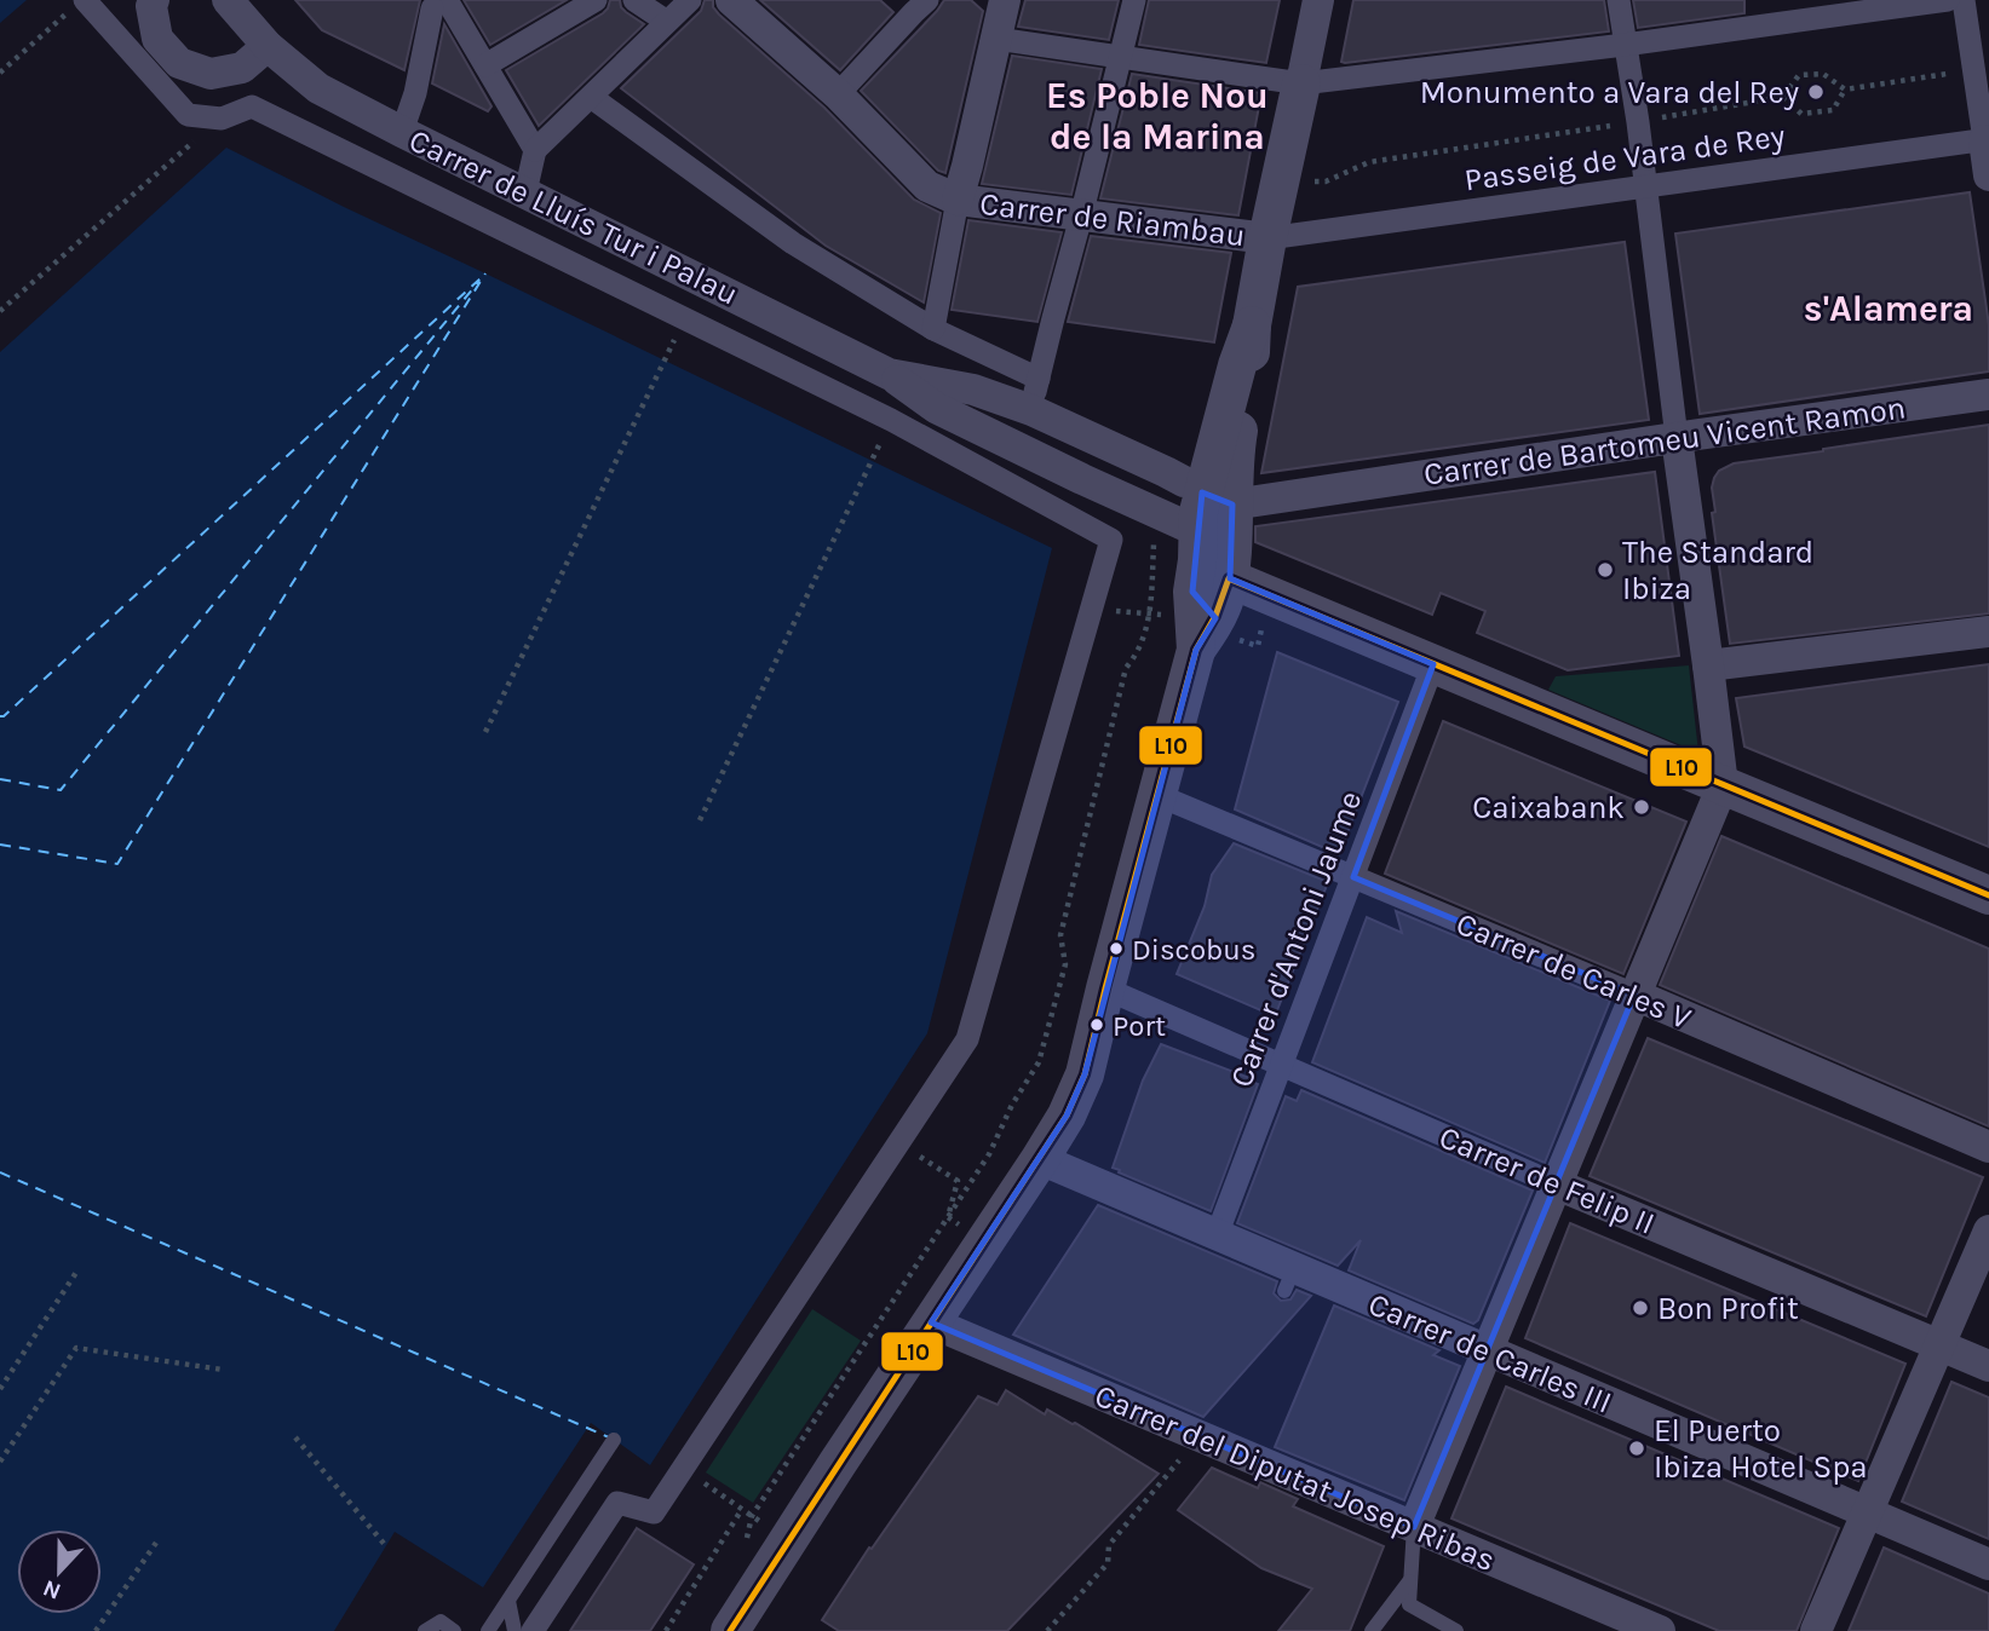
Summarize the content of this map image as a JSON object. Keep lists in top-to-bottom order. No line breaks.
{"streets":{"street":["Passeig de Vara de Rey","Carrer de Lluís Tur i Palau","Carrer de Riambau","Carrer de Bartomeu Vicent Ramon","Carrer d'Antoni Jaume","Carrer de Carles V","Carrer de Felip II","Carrer de Carles III","Carrer del Diputat Josep Ribas"]},"crossings":[["Passeig de Vara de Rey","Carrer de Riambau"],["Carrer de Lluís Tur i Palau","Carrer de Bartomeu Vicent Ramon"],["Carrer d'Antoni Jaume","Carrer de Carles V"],["Carrer d'Antoni Jaume","Carrer de Felip II"],["Carrer d'Antoni Jaume","Carrer de Carles III"]],"districts":["Es Poble Nou de la Marina","s'Alamera"],"places":["Monumento a Vara del Rey","The Standard Ibiza","Caixabank","Discobus","Port","Bon Profit","El Puerto Ibiza Hotel Spa"],"lines":["transit line L10"],"north":"bottom"}
